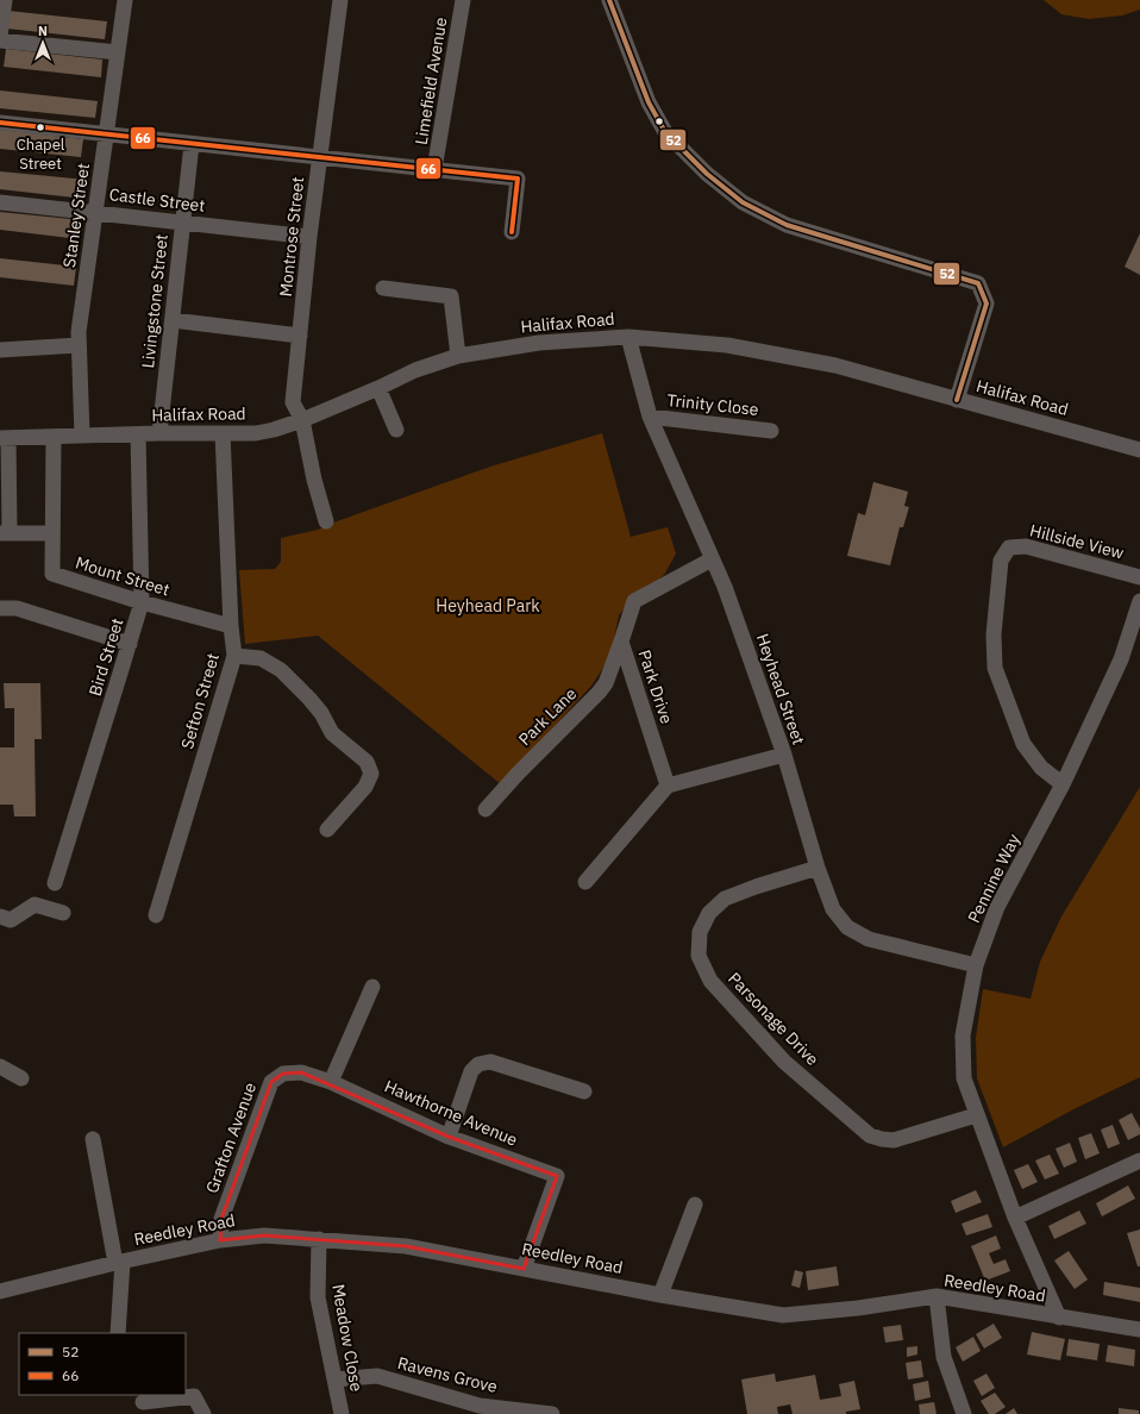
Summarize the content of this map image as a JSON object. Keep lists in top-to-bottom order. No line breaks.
{"streets":{"street":["Limefield Avenue","Castle Street","Stanley Street","Montrose Street","Livingstone Street","Halifax Road","Trinity Close","Hillside View","Mount Street","Bird Street","Park Drive","Heyhead Street","Sefton Street","Park Lane","Pennine Way","Parsonage Drive","Hawthorne Avenue","Grafton Avenue","Reedley Road","Meadow Close","Ravens Grove"]},"crossings":[["Castle Street","Stanley Street"],["Castle Street","Montrose Street"],["Castle Street","Livingstone Street"],["Stanley Street","Halifax Road"],["Montrose Street","Halifax Road"],["Livingstone Street","Halifax Road"],["Halifax Road","Mount Street"],["Halifax Road","Bird Street"],["Halifax Road","Heyhead Street"],["Halifax Road","Sefton Street"],["Trinity Close","Heyhead Street"],["Hillside View","Pennine Way"],["Mount Street","Bird Street"],["Mount Street","Sefton Street"],["Park Drive","Heyhead Street"],["Park Drive","Park Lane"],["Heyhead Street","Pennine Way"],["Heyhead Street","Parsonage Drive"],["Pennine Way","Parsonage Drive"],["Pennine Way","Reedley Road"],["Hawthorne Avenue","Grafton Avenue"],["Hawthorne Avenue","Reedley Road"],["Grafton Avenue","Reedley Road"],["Reedley Road","Meadow Close"],["Meadow Close","Ravens Grove"]],"parks":["Heyhead Park"],"places":["Chapel Street"],"lines":["transit line 52","transit line 66"],"legend":["52","66"],"north":"top"}
